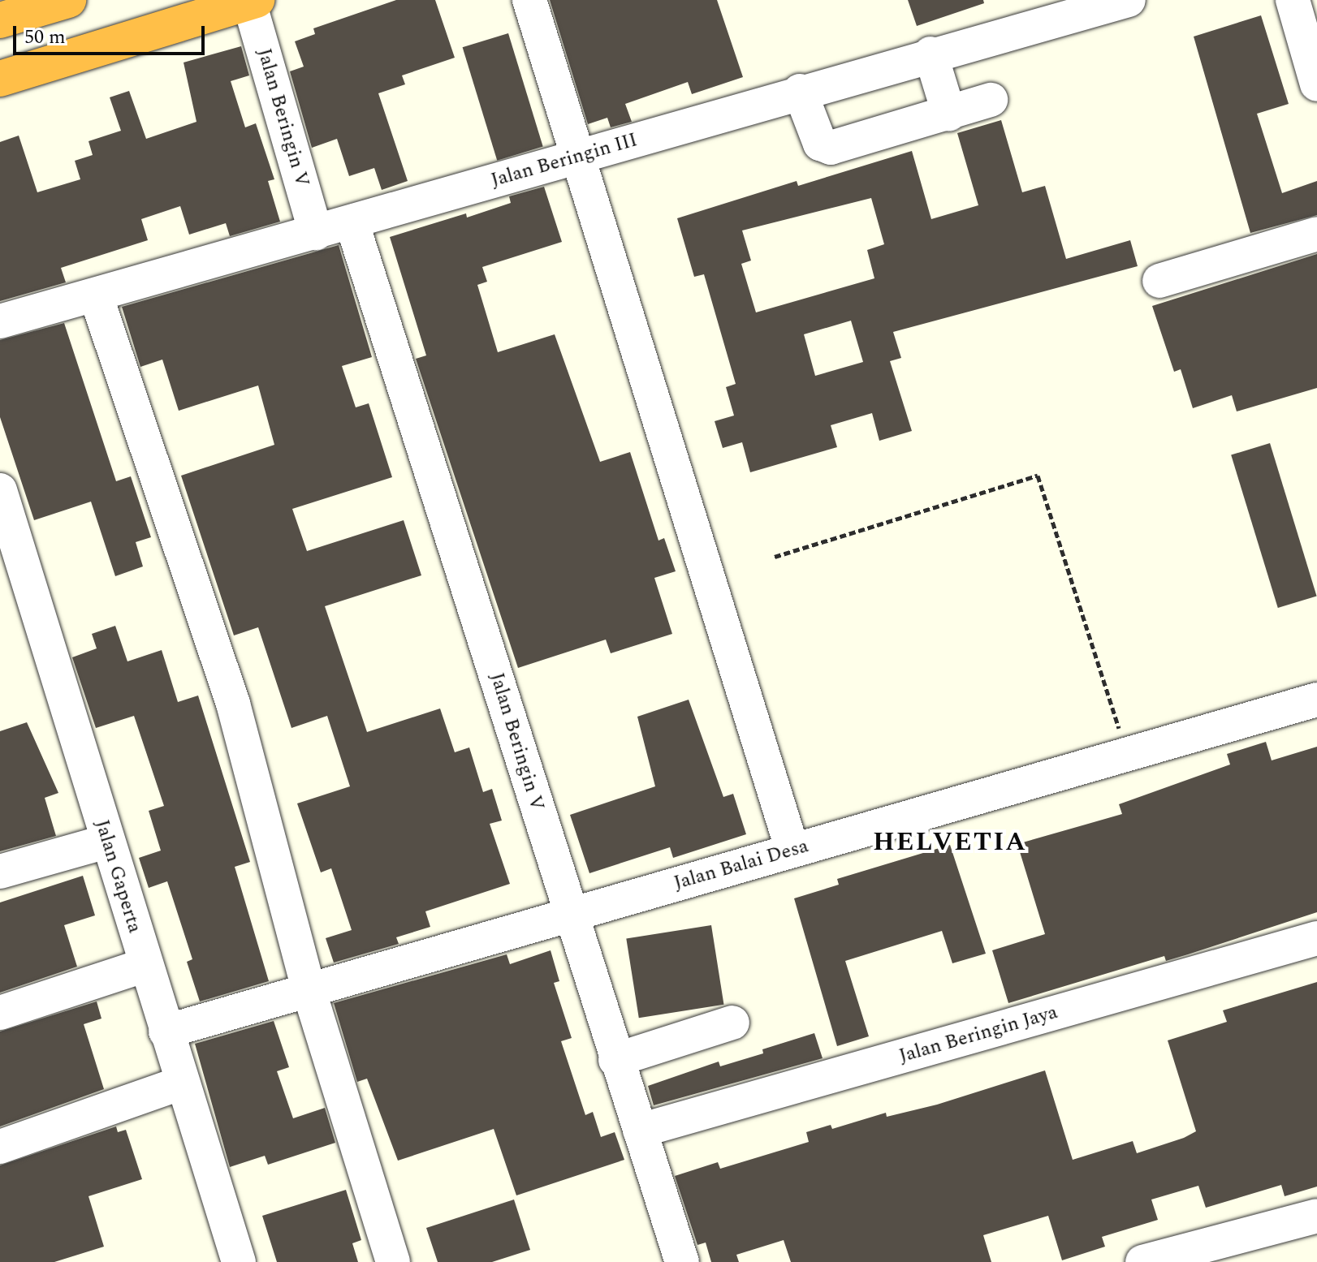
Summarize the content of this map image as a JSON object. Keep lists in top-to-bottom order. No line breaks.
{"streets":{"street":["Jalan Beringin V","Jalan Beringin III","Jalan Balai Desa","Jalan Gaperta","Jalan Beringin Jaya"]},"crossings":[["Jalan Beringin V","Jalan Beringin III"],["Jalan Beringin V","Jalan Balai Desa"],["Jalan Beringin V","Jalan Beringin Jaya"],["Jalan Balai Desa","Jalan Gaperta"]],"districts":["HELVETIA"],"scale_bar":"50 m"}
